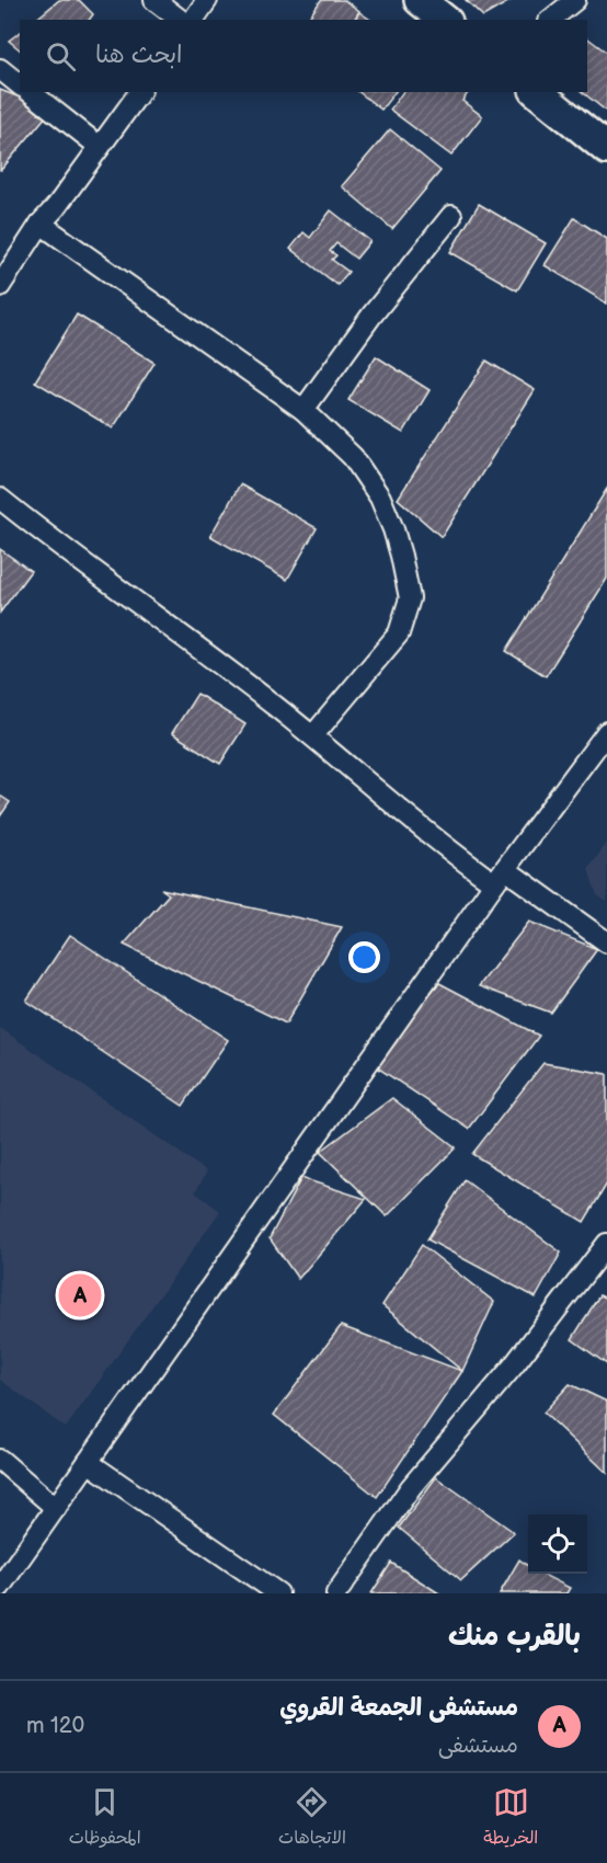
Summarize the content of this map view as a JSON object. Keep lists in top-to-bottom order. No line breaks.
{"page":{"search":"ابحث هنا","pins":"A","heading":"بالقرب منك","list":[{"mark":"A","name":"مستشفى الجمعة القروي","note":"مستشفى","value":"120 m"}],"nav":["الخريطة","الاتجاهات","المحفوظات"]}}
